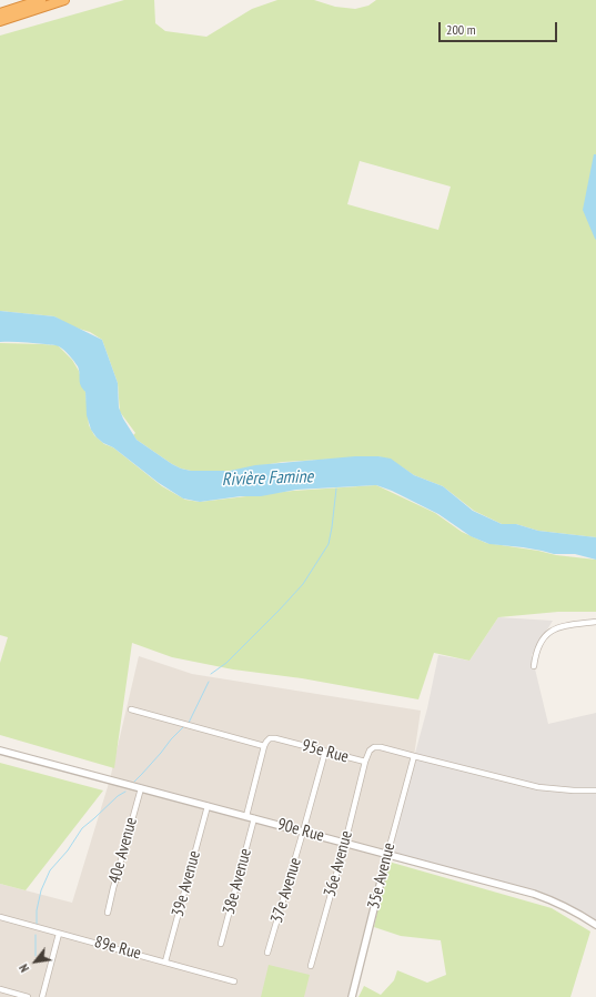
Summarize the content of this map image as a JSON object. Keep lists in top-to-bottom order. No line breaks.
{"streets":{"street":["95e Rue","90e Rue","40e Avenue","36e Avenue","35e Avenue","38e Avenue","39e Avenue","37e Avenue","89e Rue"]},"crossings":[["95e Rue","36e Avenue"],["95e Rue","35e Avenue"],["95e Rue","37e Avenue"],["90e Rue","40e Avenue"],["90e Rue","36e Avenue"],["90e Rue","35e Avenue"],["90e Rue","38e Avenue"],["90e Rue","39e Avenue"],["90e Rue","37e Avenue"],["39e Avenue","89e Rue"]],"water":["Rivière Famine"],"scale_bar":"200 m","north":"bottom left"}
